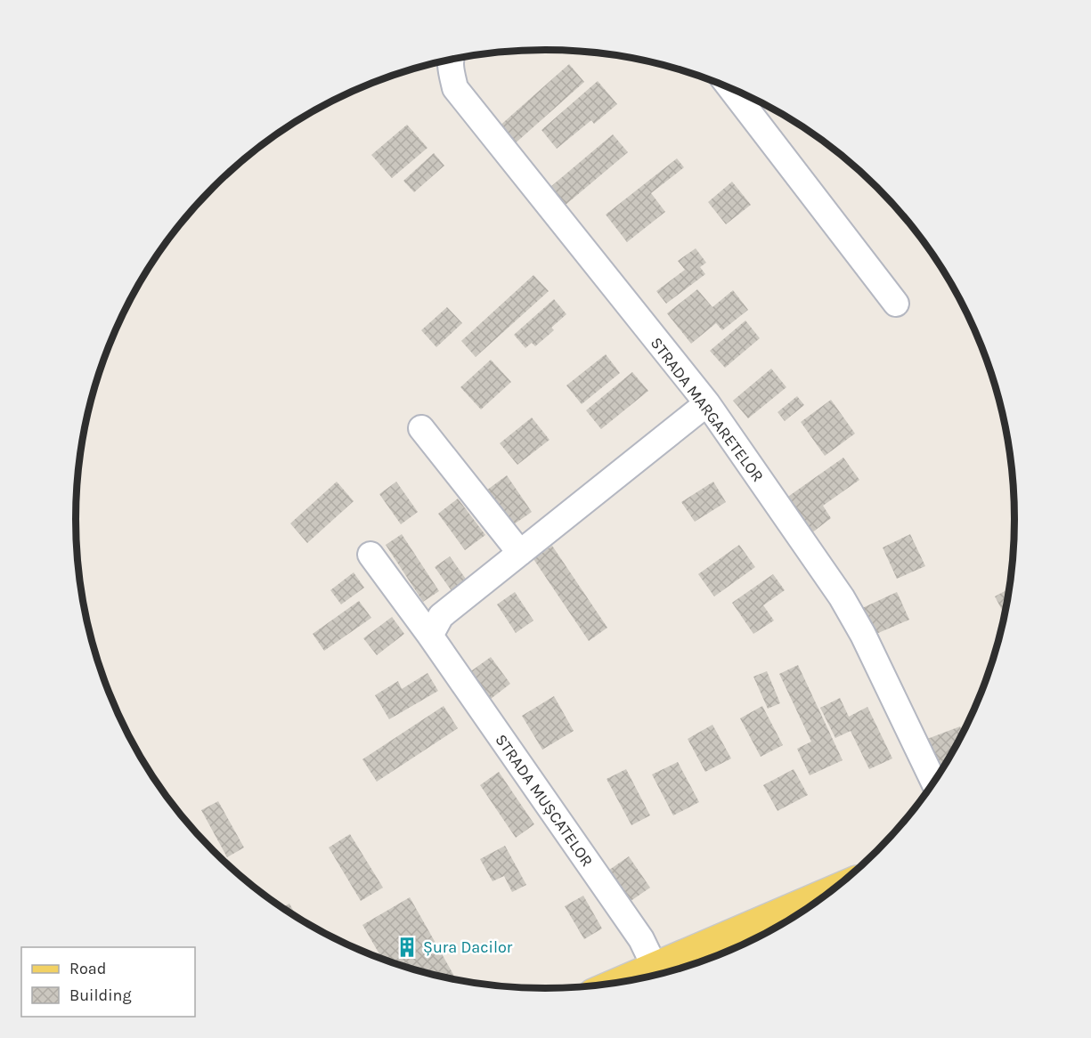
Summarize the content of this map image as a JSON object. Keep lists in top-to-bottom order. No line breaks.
{"streets":{"street":["STRADA MARGARETELOR","STRADA MUȘCATELOR"]},"places":{"building":["Șura Dacilor"]},"legend":["Road","Building"]}
